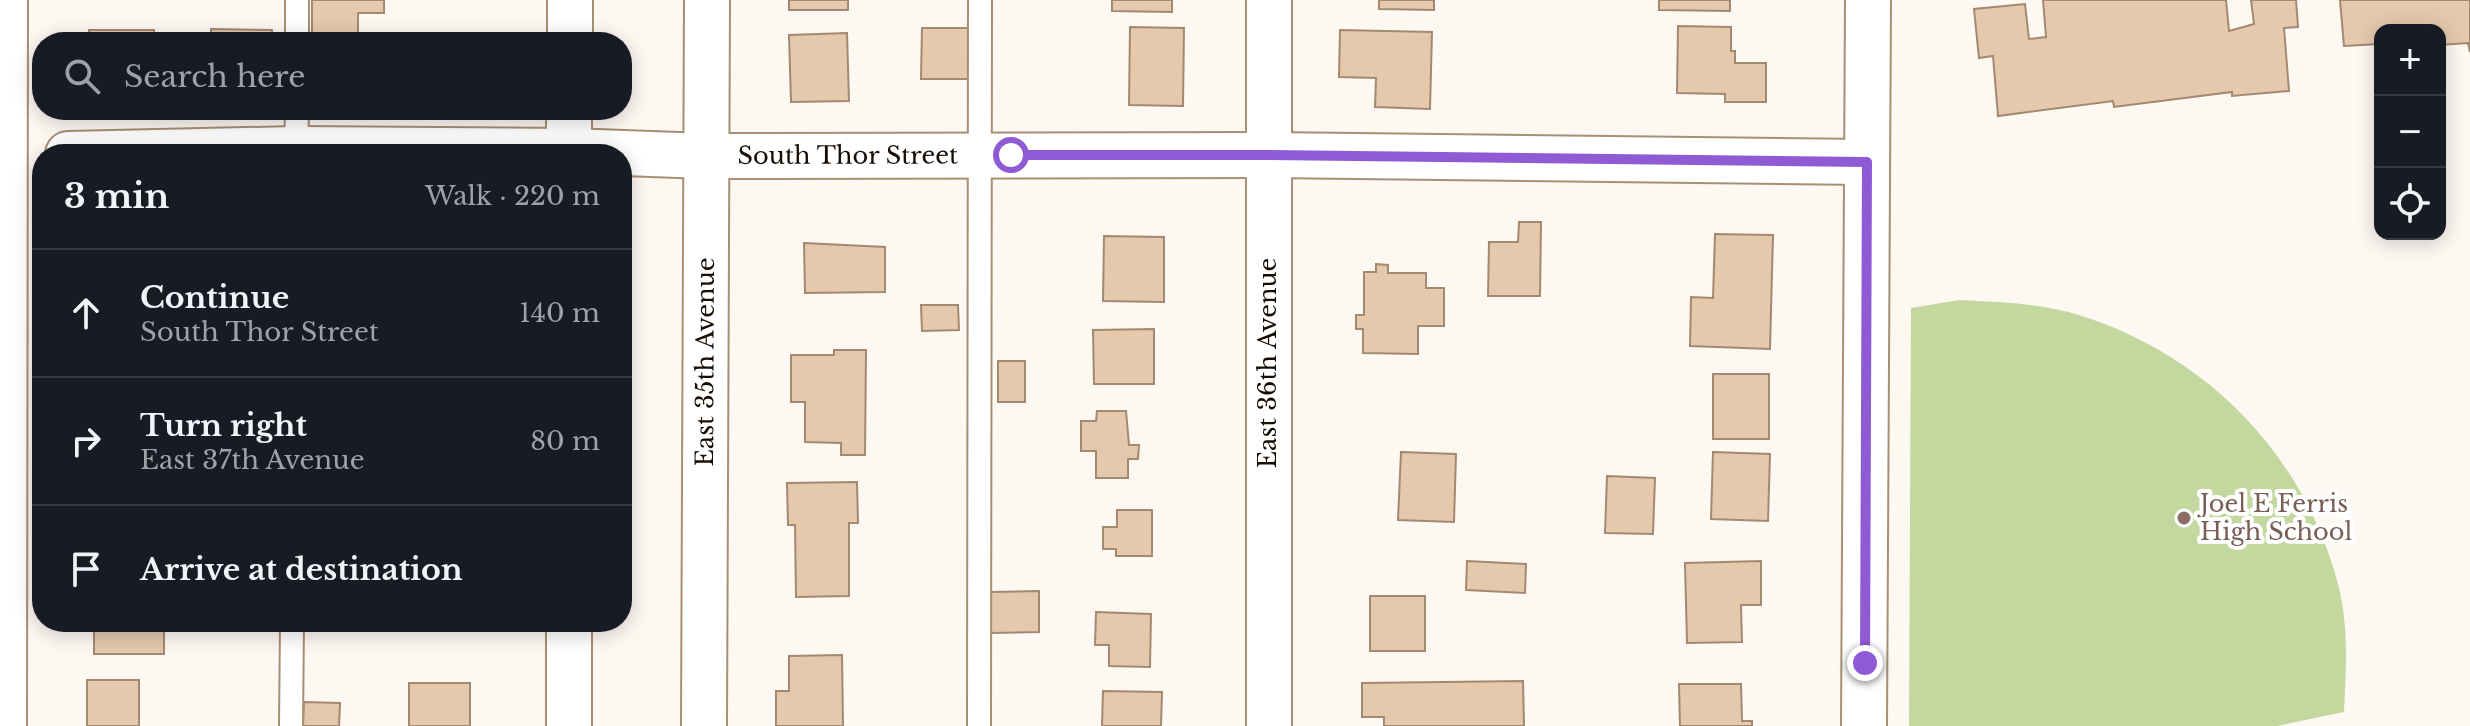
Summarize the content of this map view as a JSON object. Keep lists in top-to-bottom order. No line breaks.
{"streets":{"street":["South Thor Street","East 35th Avenue","East 36th Avenue"]},"crossings":[["South Thor Street","East 35th Avenue"],["South Thor Street","East 36th Avenue"]],"places":["Joel E Ferris High School"],"page":{"map_buttons":["+","−"],"search":"Search here","heading":["3 min","Walk · 220 m"],"list":[["Continue","South Thor Street","140 m"],["Turn right","East 37th Avenue","80 m"],"Arrive at destination"]}}
